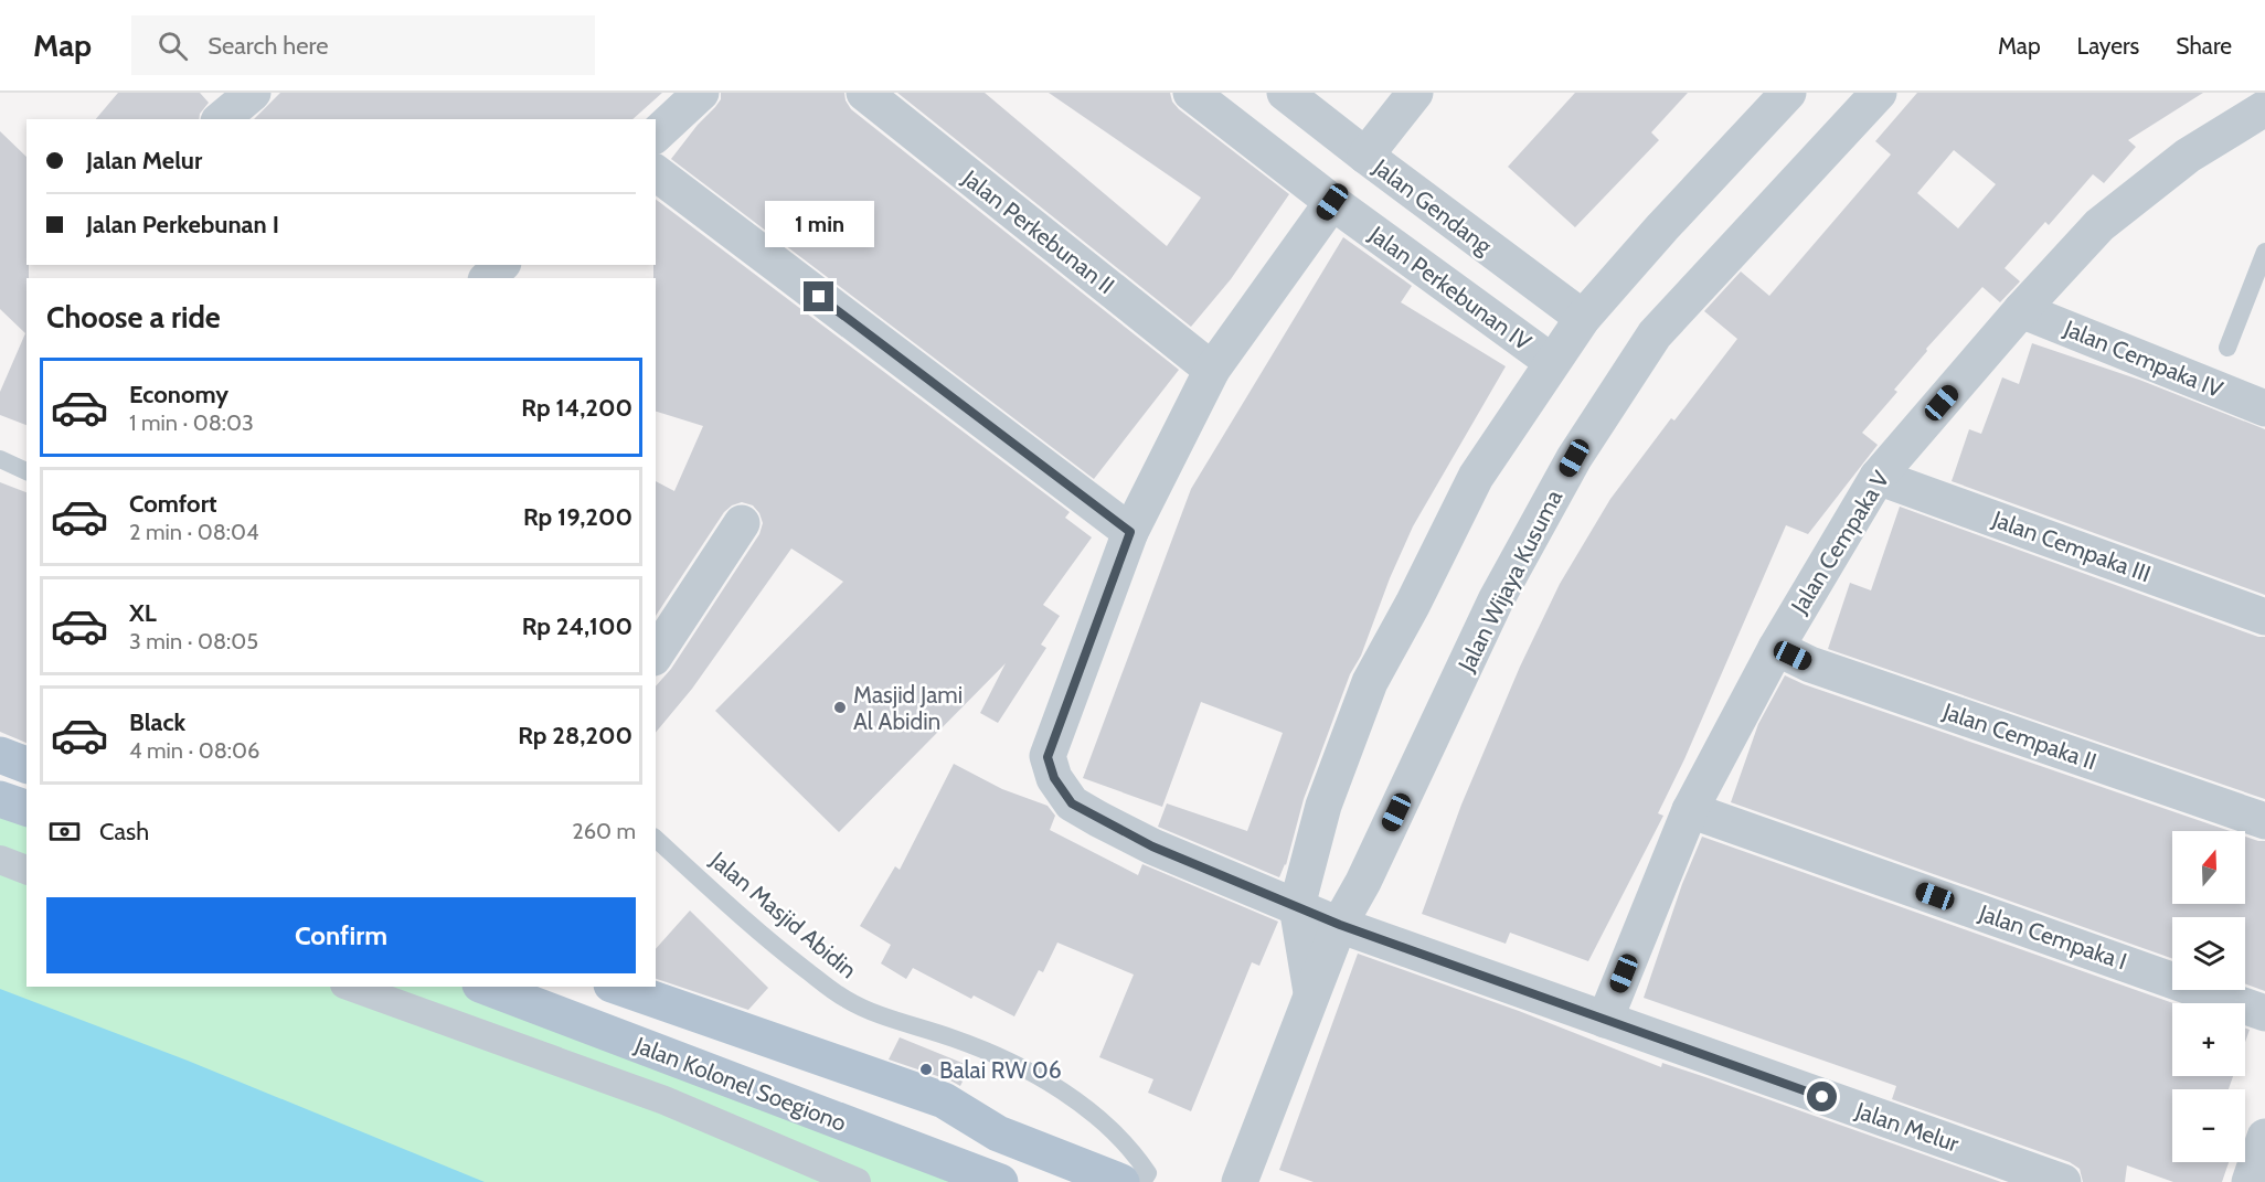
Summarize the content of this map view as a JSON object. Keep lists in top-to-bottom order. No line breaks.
{"streets":{"main road":["Jalan Kolonel Soegiono"],"street":["Jalan Gendang","Jalan Perkebunan II","Jalan Perkebunan IV","Jalan Cempaka IV","Jalan Cempaka V","Jalan Cempaka III","Jalan Wijaya Kusuma","Jalan Cempaka II","Jalan Cempaka I","Jalan Melur"],"lane":["Jalan Masjid Abidin"]},"crossings":[["Jalan Perkebunan II","Jalan Melur"],["Jalan Perkebunan IV","Jalan Melur"],["Jalan Cempaka IV","Jalan Cempaka V"],["Jalan Cempaka V","Jalan Cempaka III"],["Jalan Cempaka V","Jalan Cempaka II"],["Jalan Cempaka V","Jalan Cempaka I"],["Jalan Cempaka V","Jalan Melur"],["Jalan Wijaya Kusuma","Jalan Melur"]],"places":["Masjid Jami Al Abidin","Balai RW 06"],"north":"top","page":{"header":"Map","search":"Search here","nav":["Map","Layers","Share"],"banner":["Jalan Melur","Jalan Perkebunan I"],"bubble":"1 min","heading":"Choose a ride","list":[{"name":"Economy","note":"1 min · 08:03","value":"Rp 14,200"},{"name":"Comfort","note":"2 min · 08:04","value":"Rp 19,200"},{"name":"XL","note":"3 min · 08:05","value":"Rp 24,100"},{"name":"Black","note":"4 min · 08:06","value":"Rp 28,200"}],"pay":["Cash","260 m"],"map_buttons":["+","−"],"buttons":"Confirm"}}
